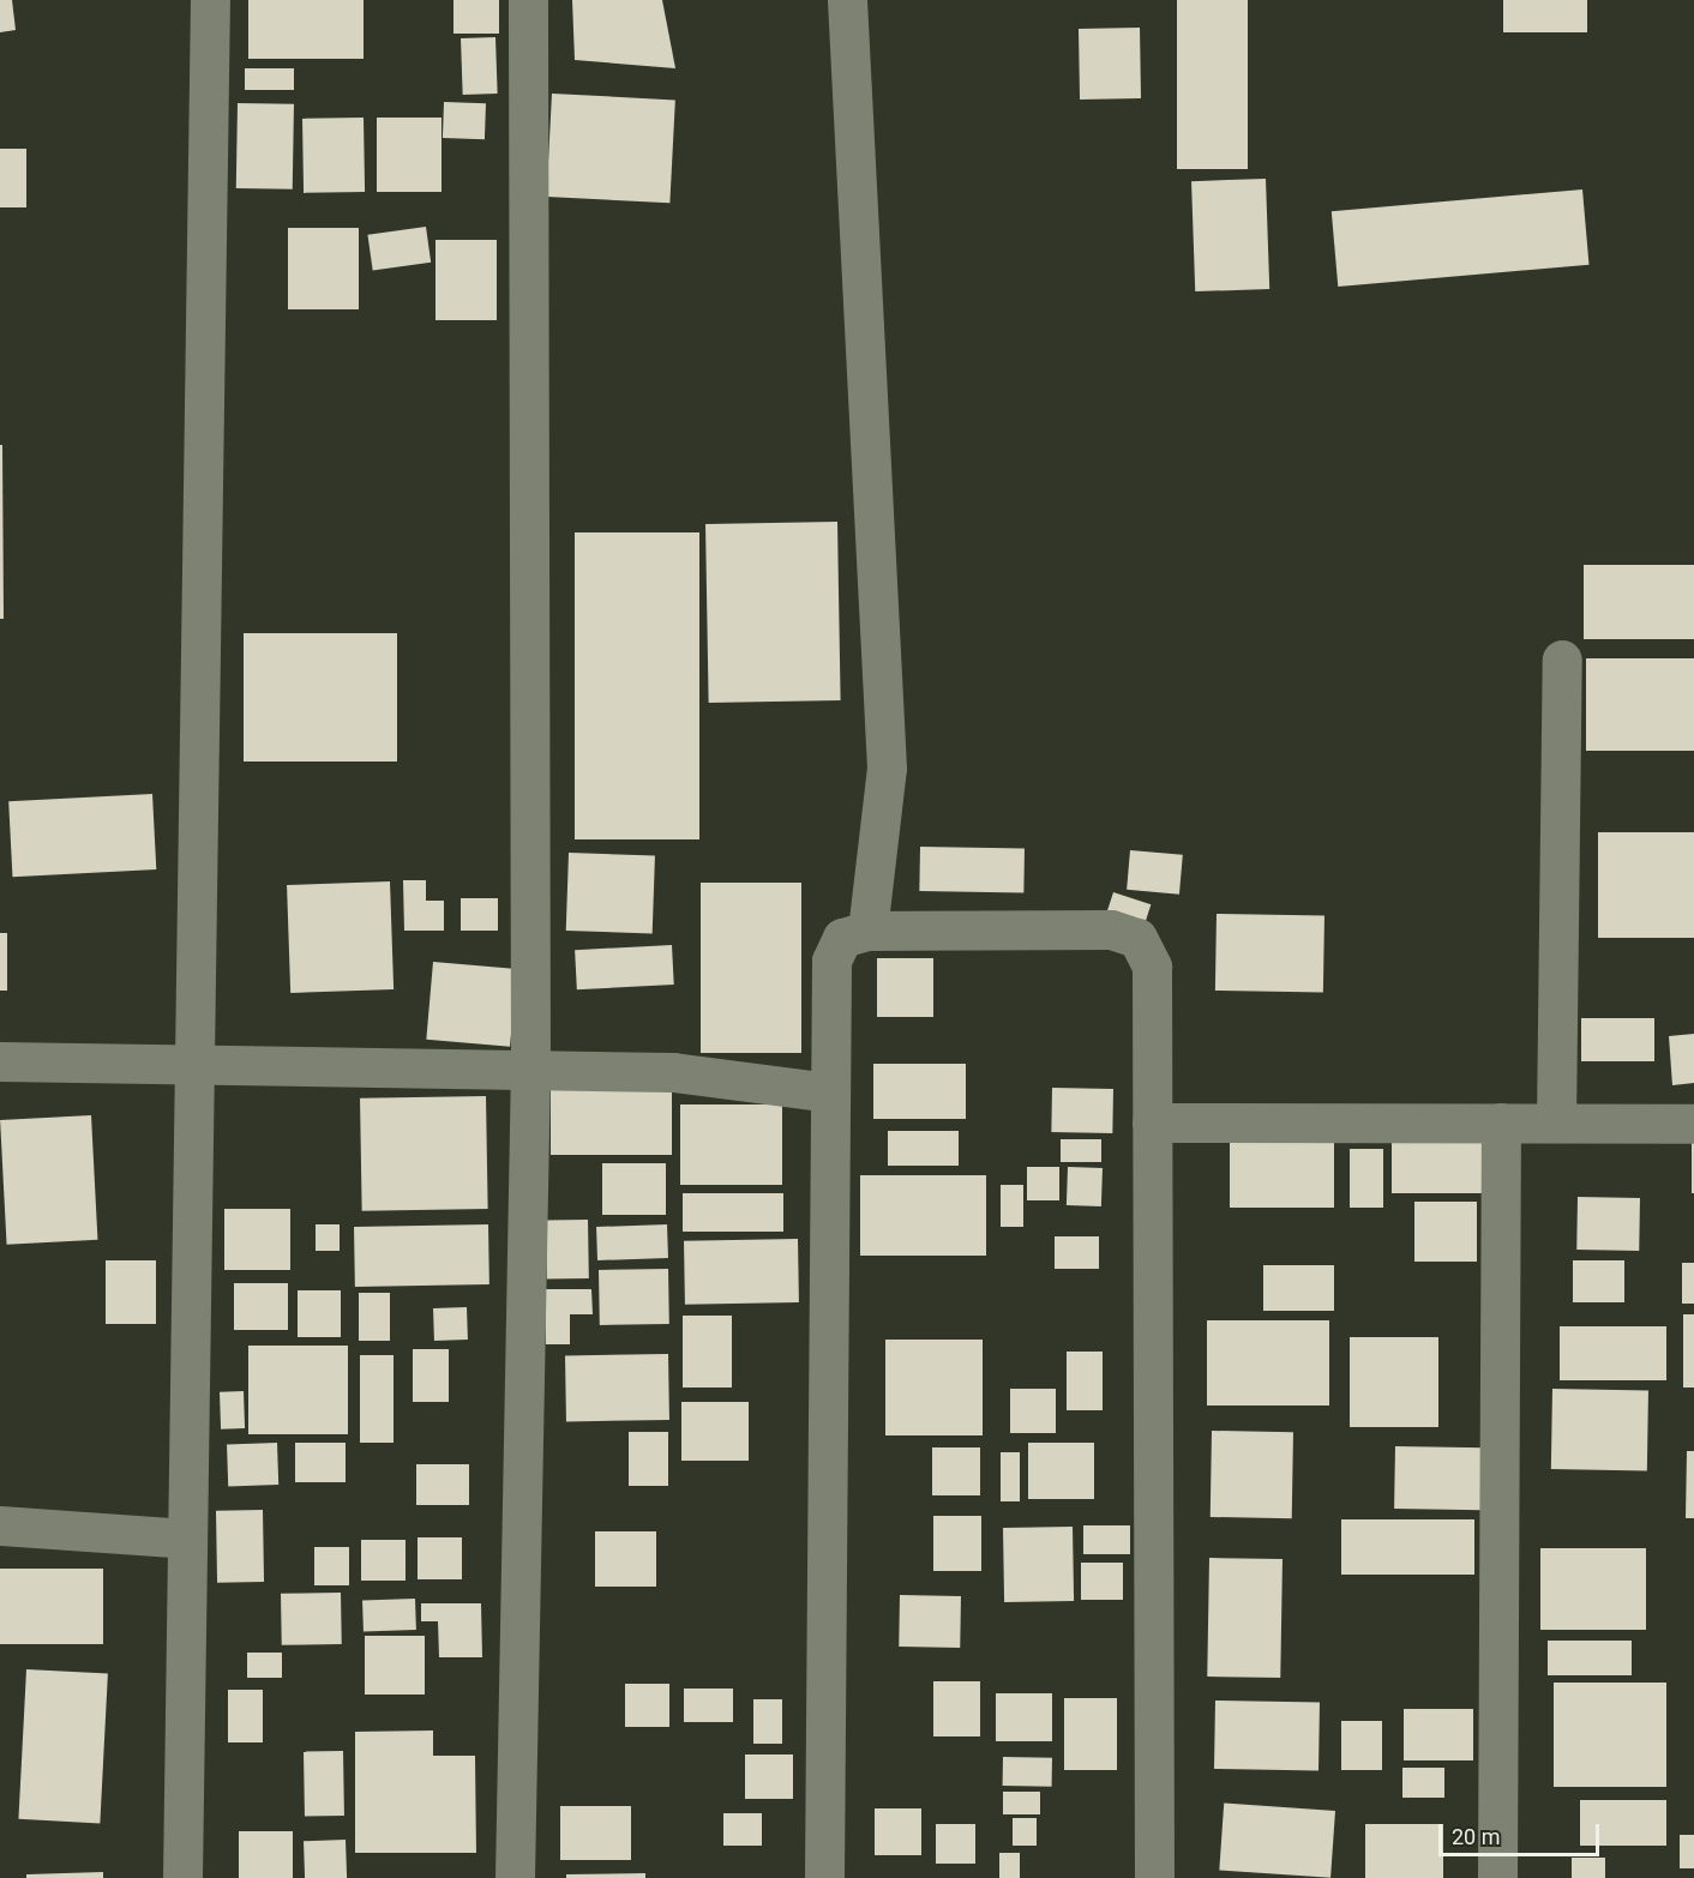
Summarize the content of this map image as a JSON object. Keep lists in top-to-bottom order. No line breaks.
{"scale_bar":"20 m"}
